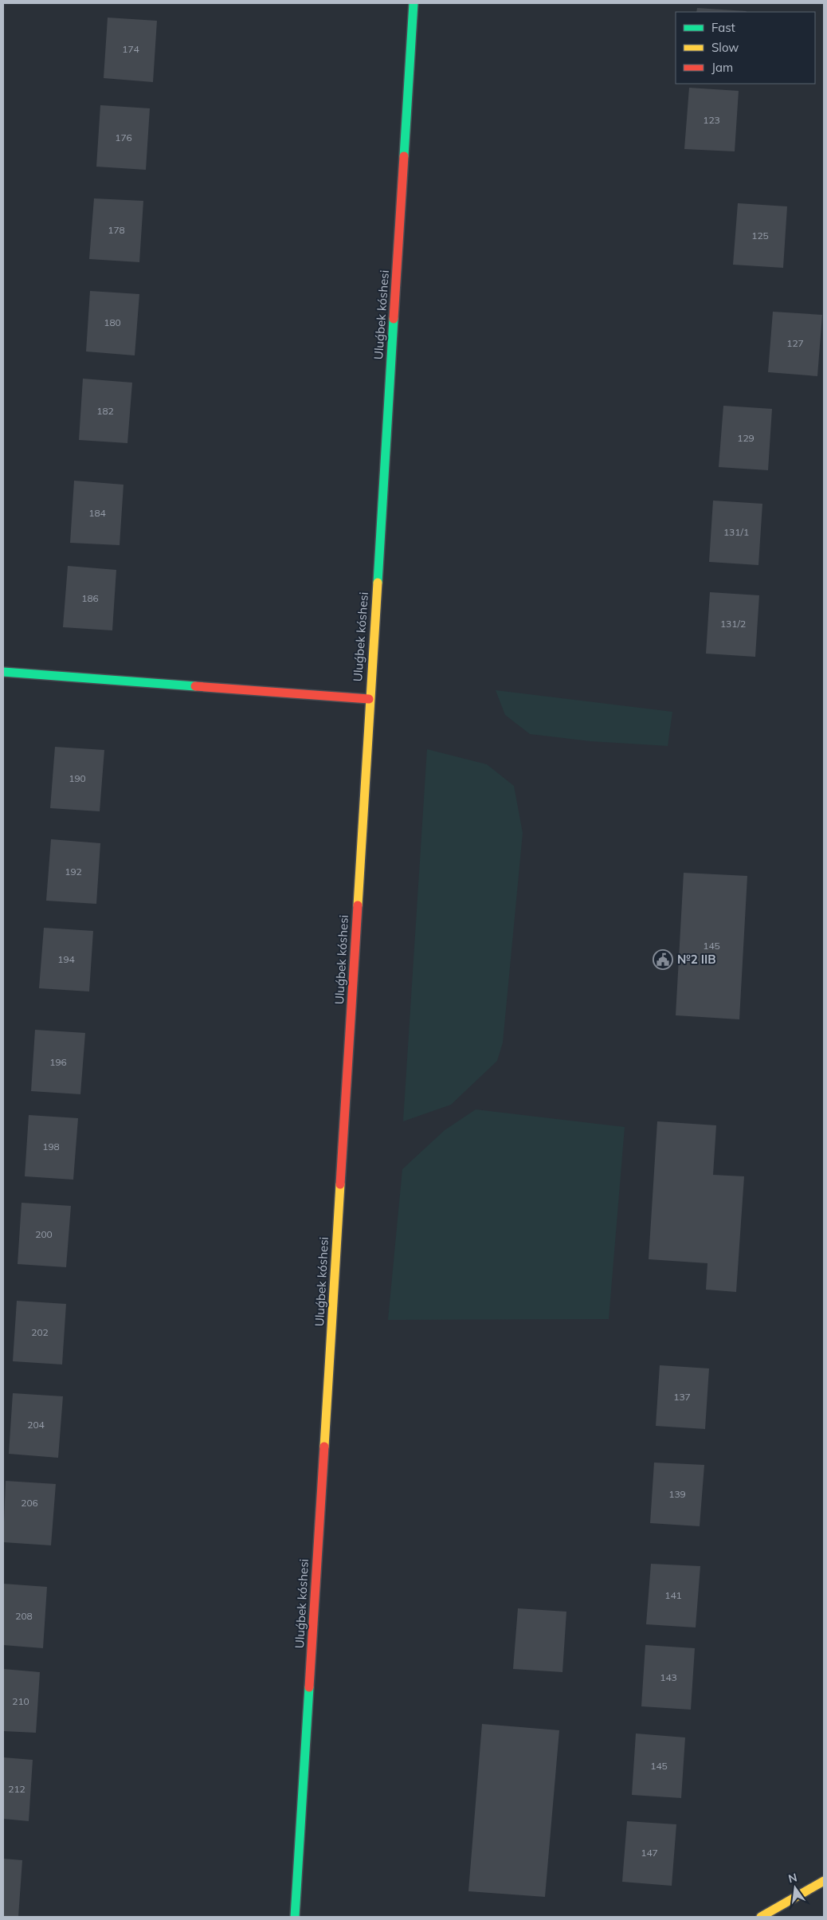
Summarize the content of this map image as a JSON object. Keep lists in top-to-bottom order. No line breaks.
{"streets":{"street":["Uluǵbek kóshesi"]},"places":{"public building":["№2 IIB"]},"house_numbers":["174","123","176","178","125","180","127","182","129","184","131/1","186","131/2","190","192","145","194","196","198","200","202","137","204","139","206","141","208","143","210","145","212","147"],"legend":["Fast","Slow","Jam"],"north":"top"}
